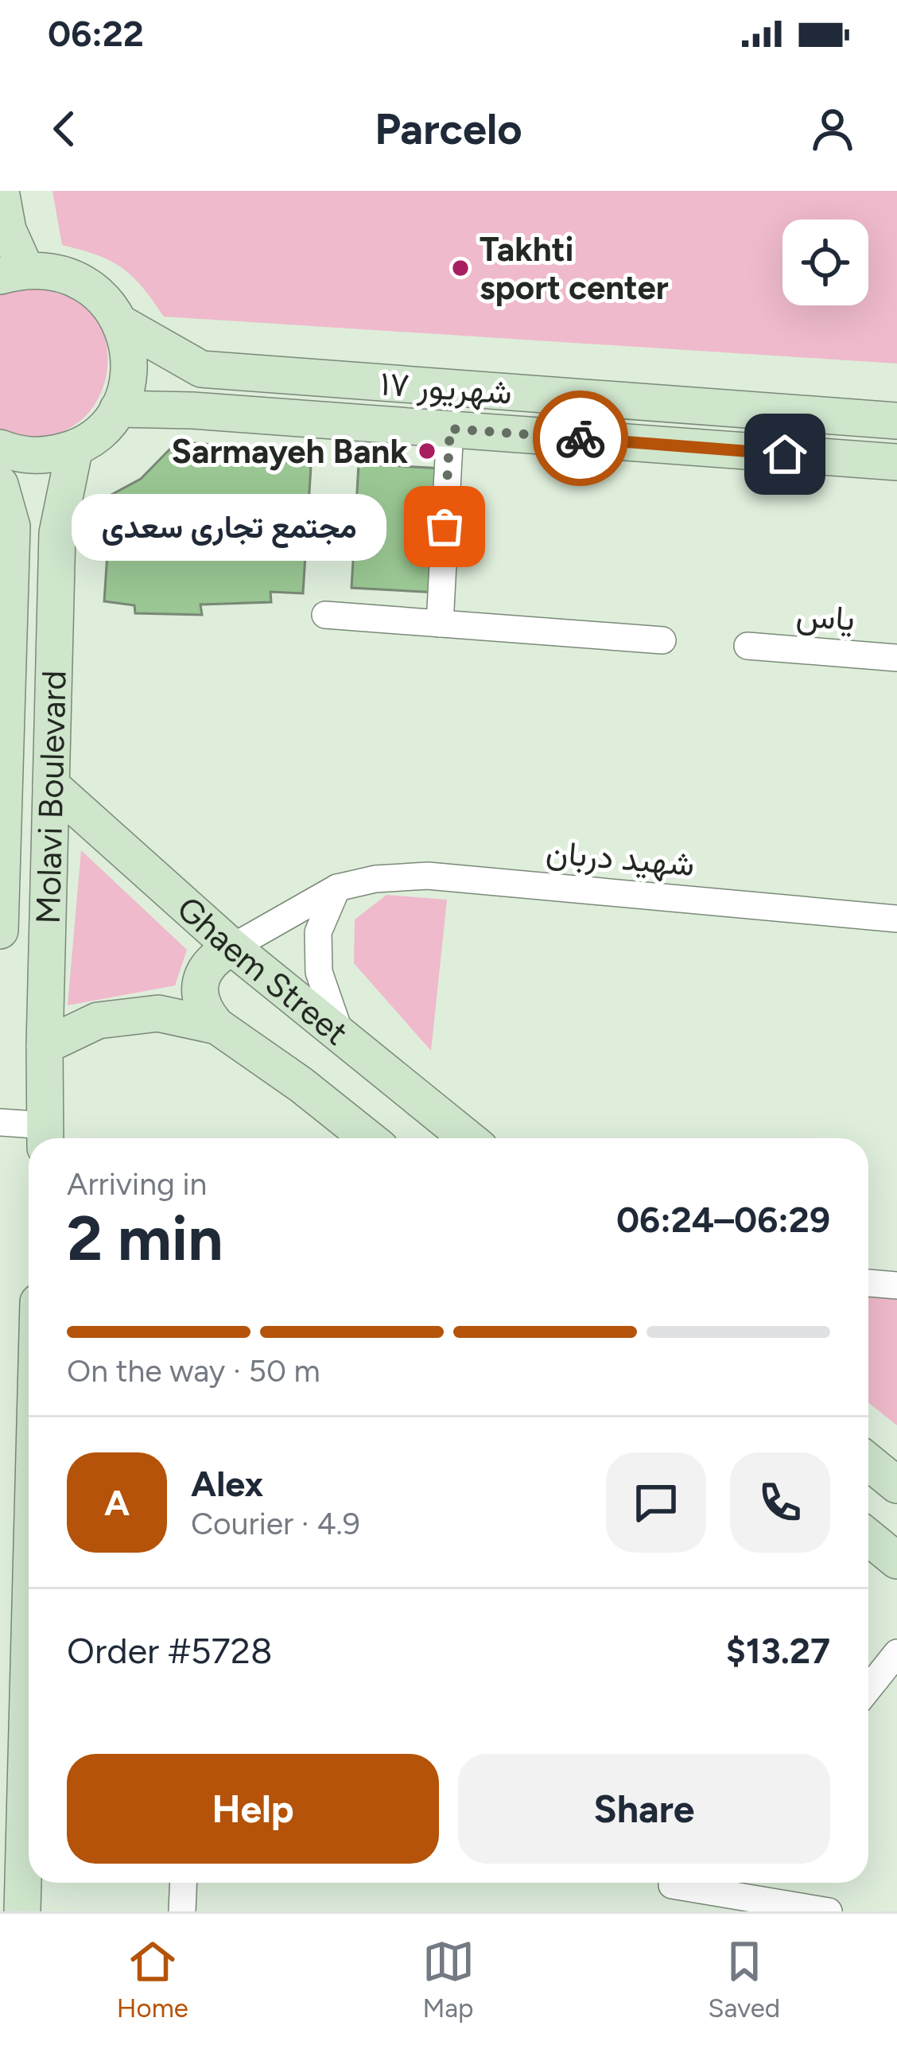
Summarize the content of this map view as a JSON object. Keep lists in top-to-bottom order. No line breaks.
{"streets":{"main road":["۱۷ شهریور","Molavi Boulevard","Ghaem Street"],"street":["یاس","شهید دربان"]},"crossings":[["Molavi Boulevard","Ghaem Street"],["شهید دربان","Ghaem Street"]],"places":["Takhti sport center","Sarmayeh Bank","مجتمع تجاری سعدی"],"page":{"status":"06:22","header":"Parcelo","bubble":"مجتمع تجاری سعدی","heading":["2 min","Arriving in","06:24–06:29"],"panel":["Alex","Courier · 4.9","Order #5728","$13.27"],"bar":"On the way · 50 m","round":"A","buttons":["Help","Share"],"tabs":["Home","Map","Saved"]}}
